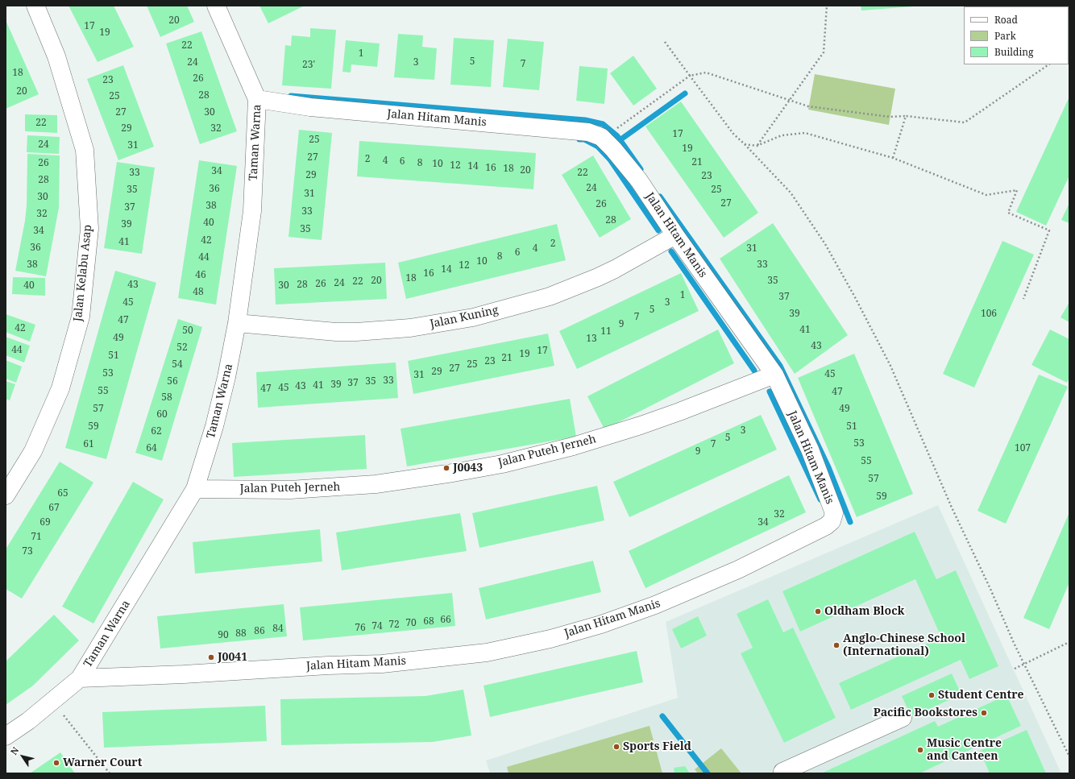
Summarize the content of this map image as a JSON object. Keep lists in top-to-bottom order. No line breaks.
{"streets":{"street":["Jalan Hitam Manis","Taman Warna","Jalan Kelabu Asap","Jalan Kuning","Jalan Puteh Jerneh"]},"crossings":[["Jalan Hitam Manis","Taman Warna"],["Jalan Hitam Manis","Jalan Kuning"],["Jalan Hitam Manis","Jalan Puteh Jerneh"],["Taman Warna","Jalan Kuning"],["Taman Warna","Jalan Puteh Jerneh"]],"places":["J0043","Oldham Block","Anglo-Chinese School (International)","J0041","Student Centre","Pacific Bookstores","Sports Field","Music Centre and Canteen","Warner Court"],"house_numbers":["20","17","19","22","1","5","24","3","7","23'","18","26","23","20","28","25","27","30","22","29","32","17","25","24","31","19","27","2","4","6","21","26","8","10","12","14","16","18","20","34","33","22","29","23","28","24","36","35","25","31","30","27","26","38","37","33","32","28","40","39","35","34","42","41","2","36","4","31","6","8","44","10","38","33","12","14","16","46","18","20","35","22","24","26","43","28","40","30","48","1","37","45","3","5","39","106","7","47","9","42","41","50","11","49","13","43","52","44","17","19","51","21","23","54","25","27","29","53","45","31","33","56","35","37","39","41","43","45","47","55","47","58","57","49","60","59","51","3","62","5","53","61","7","64","107","9","55","57","65","59","67","32","69","34","71","73","66","68","70","72","74","76","84","86","88","90"],"legend":["Road","Park","Building"],"north":"top left"}
